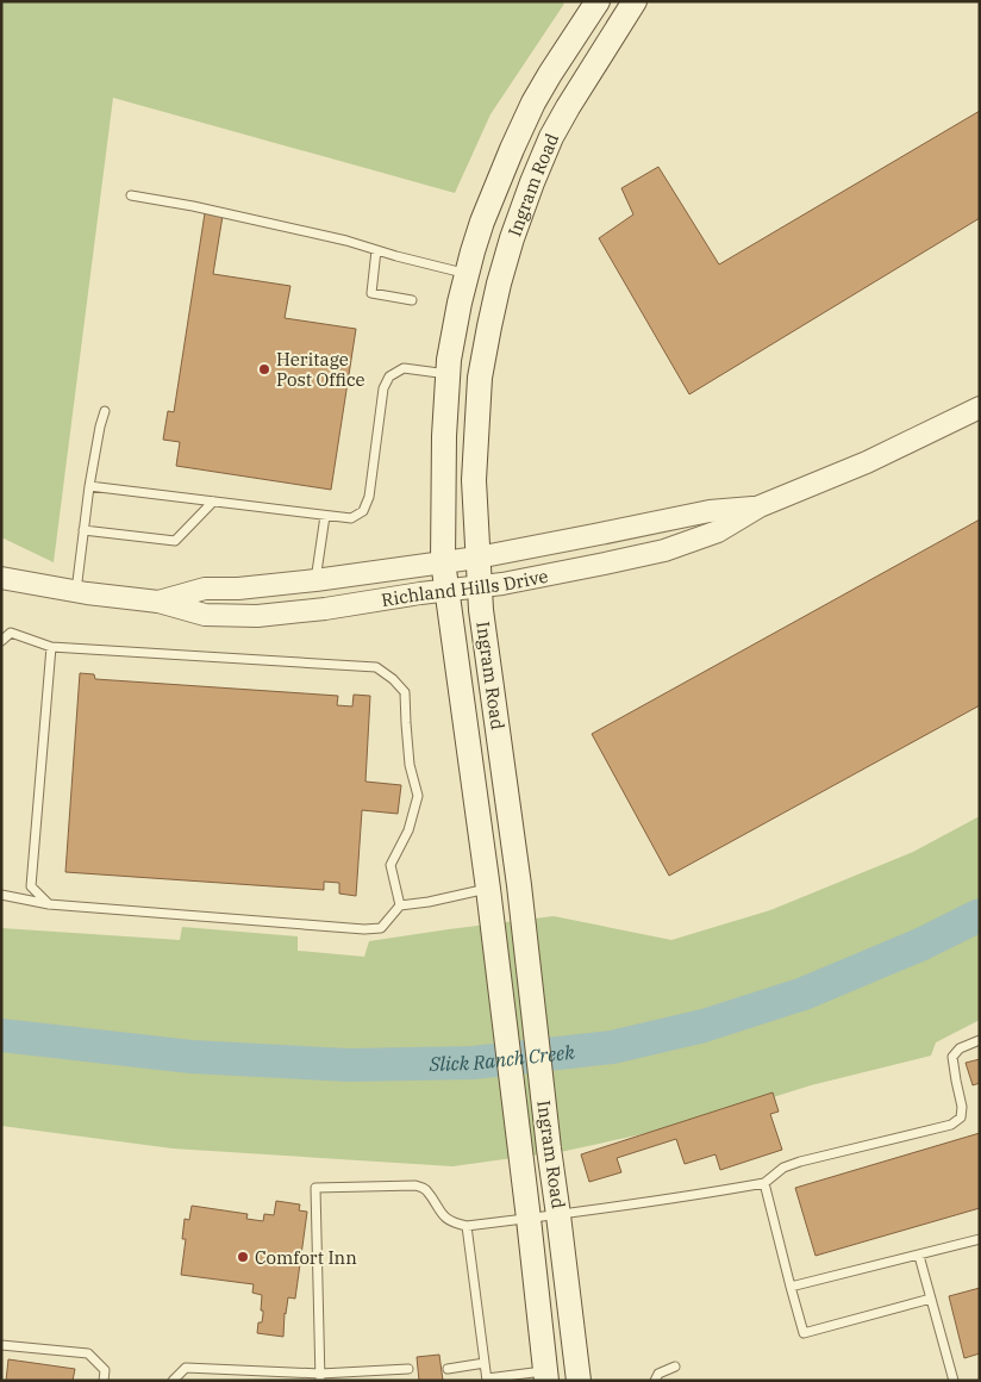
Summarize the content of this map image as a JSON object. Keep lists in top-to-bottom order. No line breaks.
{"streets":{"main road":["Ingram Road"],"street":["Richland Hills Drive"]},"crossings":[["Ingram Road","Richland Hills Drive"]],"water":["Slick Ranch Creek"],"places":["Heritage Post Office","Comfort Inn"]}
